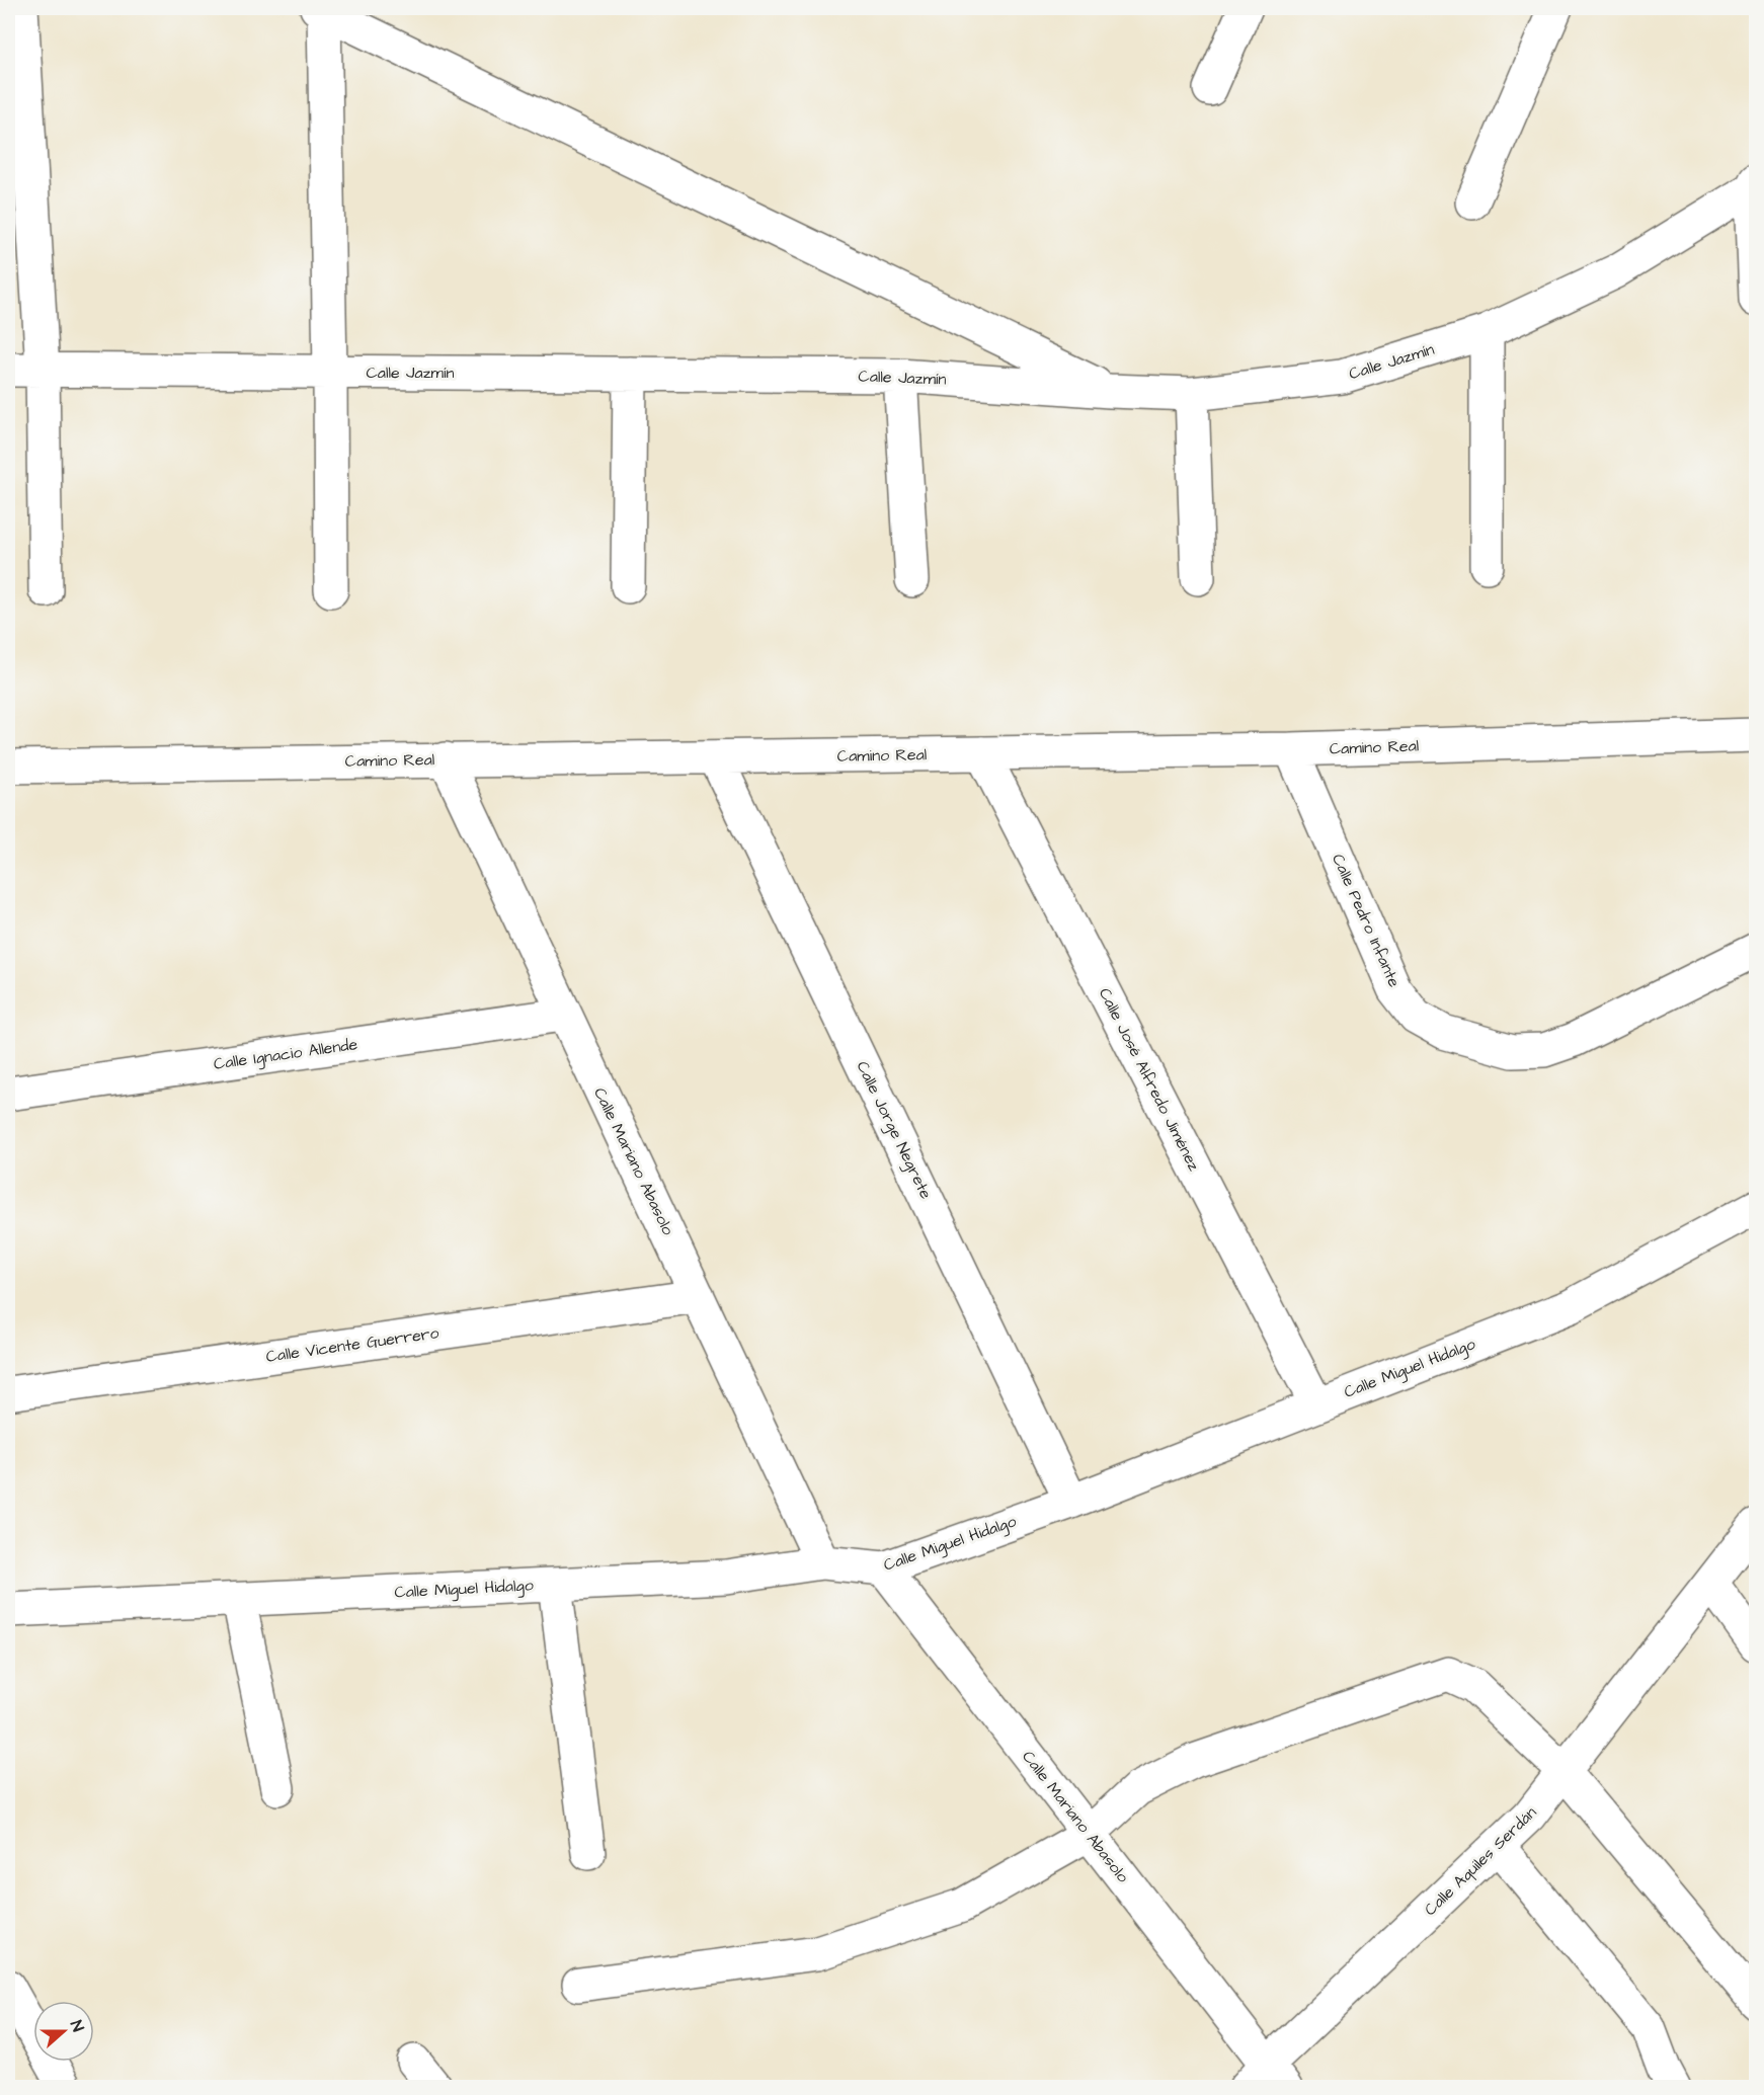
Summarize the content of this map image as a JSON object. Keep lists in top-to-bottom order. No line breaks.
{"streets":{"street":["Calle Jazmín","Camino Real","Calle Pedro Infante","Calle Ignacio Allende","Calle José Alfredo Jiménez","Calle Jorge Negrete","Calle Mariano Abasolo","Calle Vicente Guerrero","Calle Miguel Hidalgo","Calle Aquiles Serdán"]},"crossings":[["Camino Real","Calle Pedro Infante"],["Camino Real","Calle José Alfredo Jiménez"],["Camino Real","Calle Jorge Negrete"],["Camino Real","Calle Mariano Abasolo"],["Calle Ignacio Allende","Calle Mariano Abasolo"],["Calle José Alfredo Jiménez","Calle Miguel Hidalgo"],["Calle Jorge Negrete","Calle Miguel Hidalgo"],["Calle Mariano Abasolo","Calle Vicente Guerrero"],["Calle Mariano Abasolo","Calle Miguel Hidalgo"],["Calle Mariano Abasolo","Calle Aquiles Serdán"]],"north":"right"}
